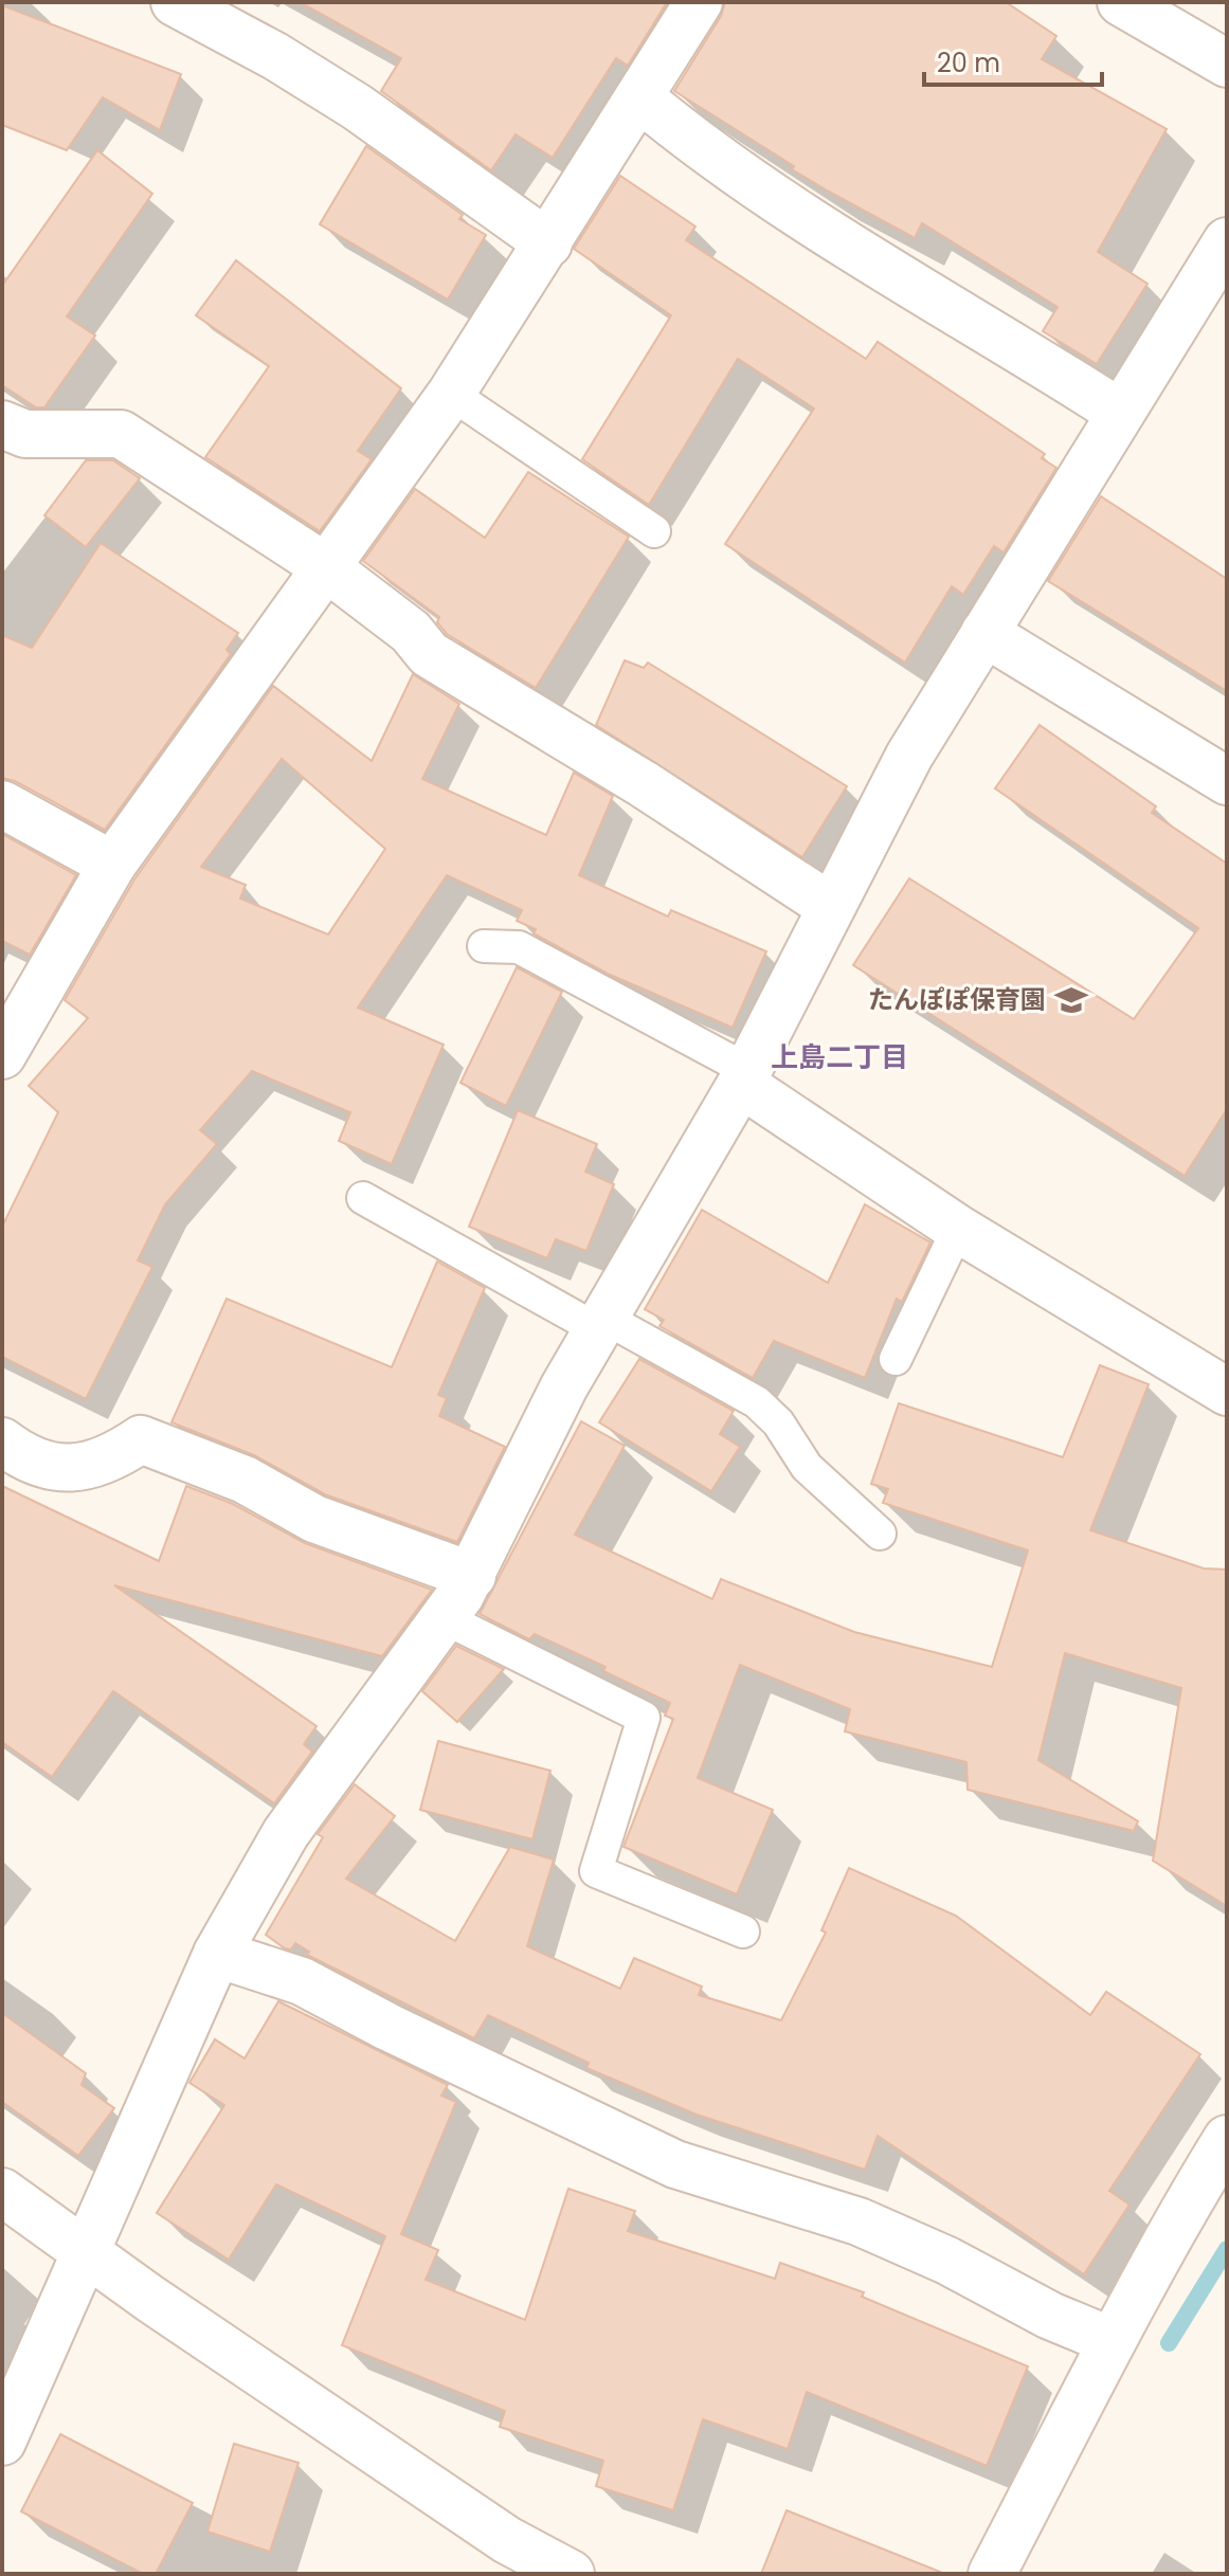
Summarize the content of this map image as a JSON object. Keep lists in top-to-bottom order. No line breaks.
{"districts":["上島二丁目"],"places":{"school or university":["たんぽぽ保育園"]},"scale_bar":"20 m"}
